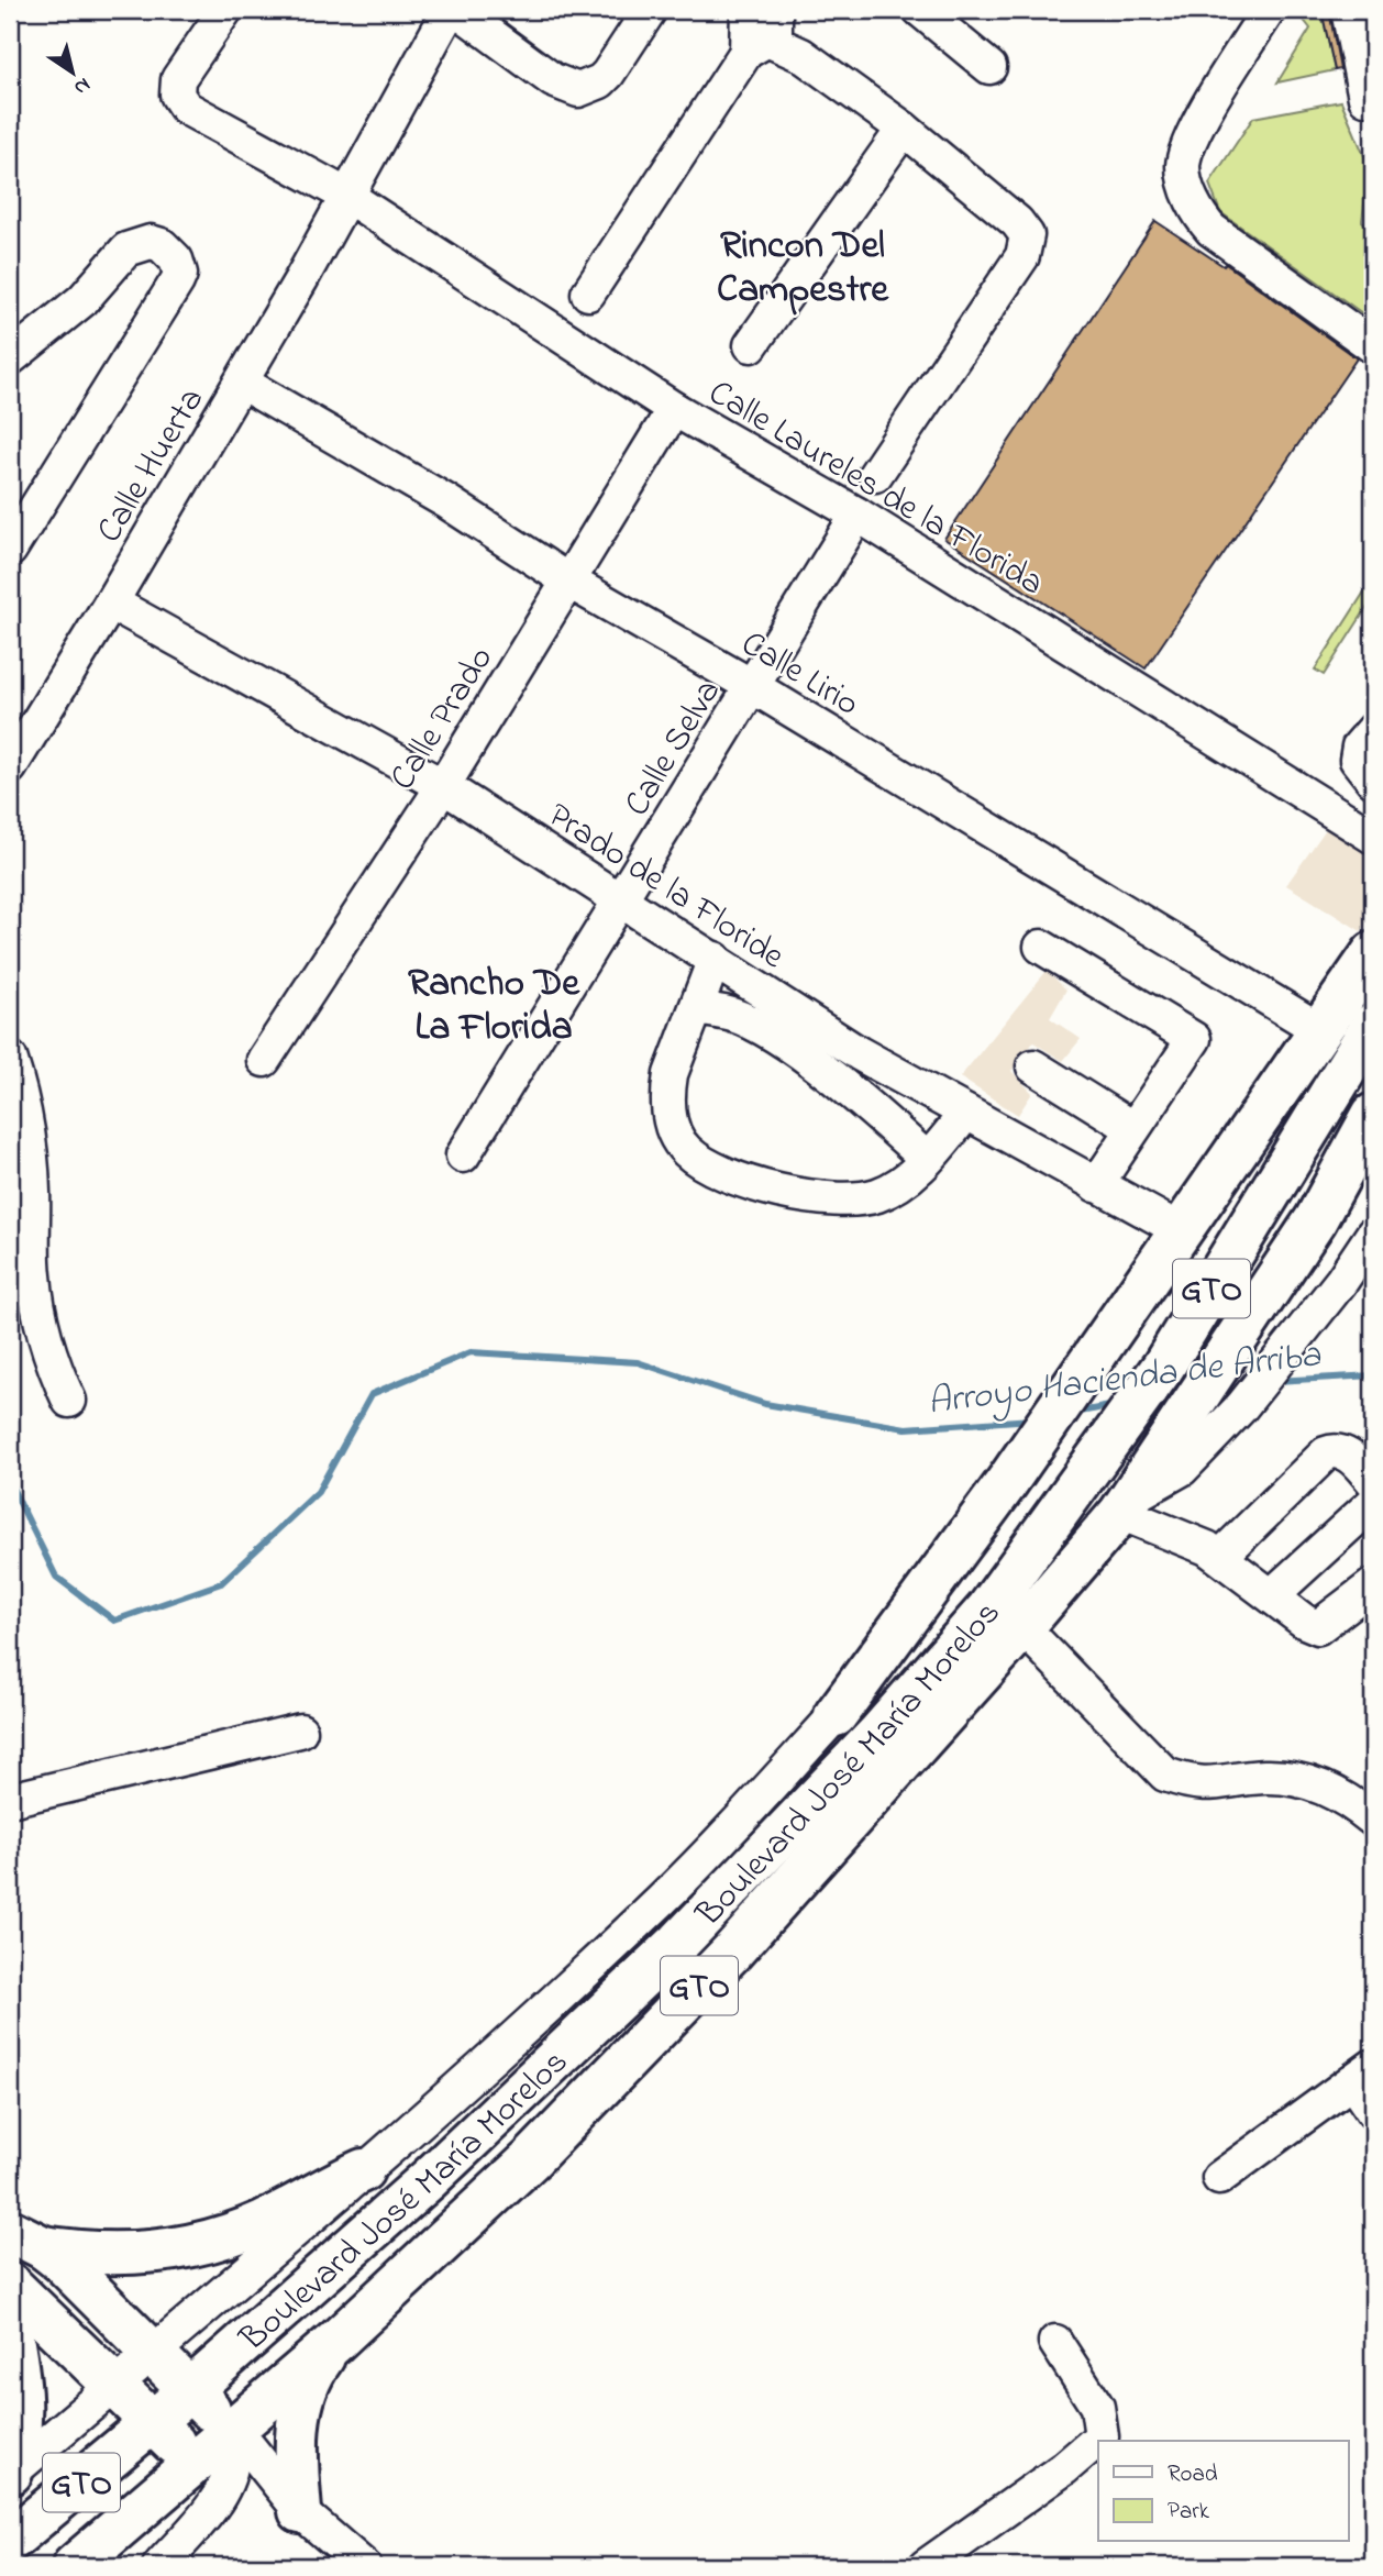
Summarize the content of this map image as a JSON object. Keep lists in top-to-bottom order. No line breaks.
{"streets":{"main road":["GTO","Boulevard José María Morelos"],"street":["Calle Huerta","Calle Laureles de la Florida","Calle Lirio","Calle Prado","Calle Selva","Prado de la Floride"]},"crossings":[["Calle Huerta","Calle Laureles de la Florida"],["Calle Huerta","Calle Lirio"],["Calle Huerta","Prado de la Floride"],["Calle Laureles de la Florida","Calle Prado"],["Calle Laureles de la Florida","Calle Selva"],["Calle Lirio","Calle Prado"],["Calle Lirio","Calle Selva"],["Calle Prado","Prado de la Floride"],["Calle Selva","Prado de la Floride"],["GTO","Boulevard José María Morelos"]],"districts":["Rincon Del Campestre","Rancho De La Florida"],"water":["Arroyo Hacienda de Arriba"],"legend":["Road","Park"],"north":"bottom right"}
